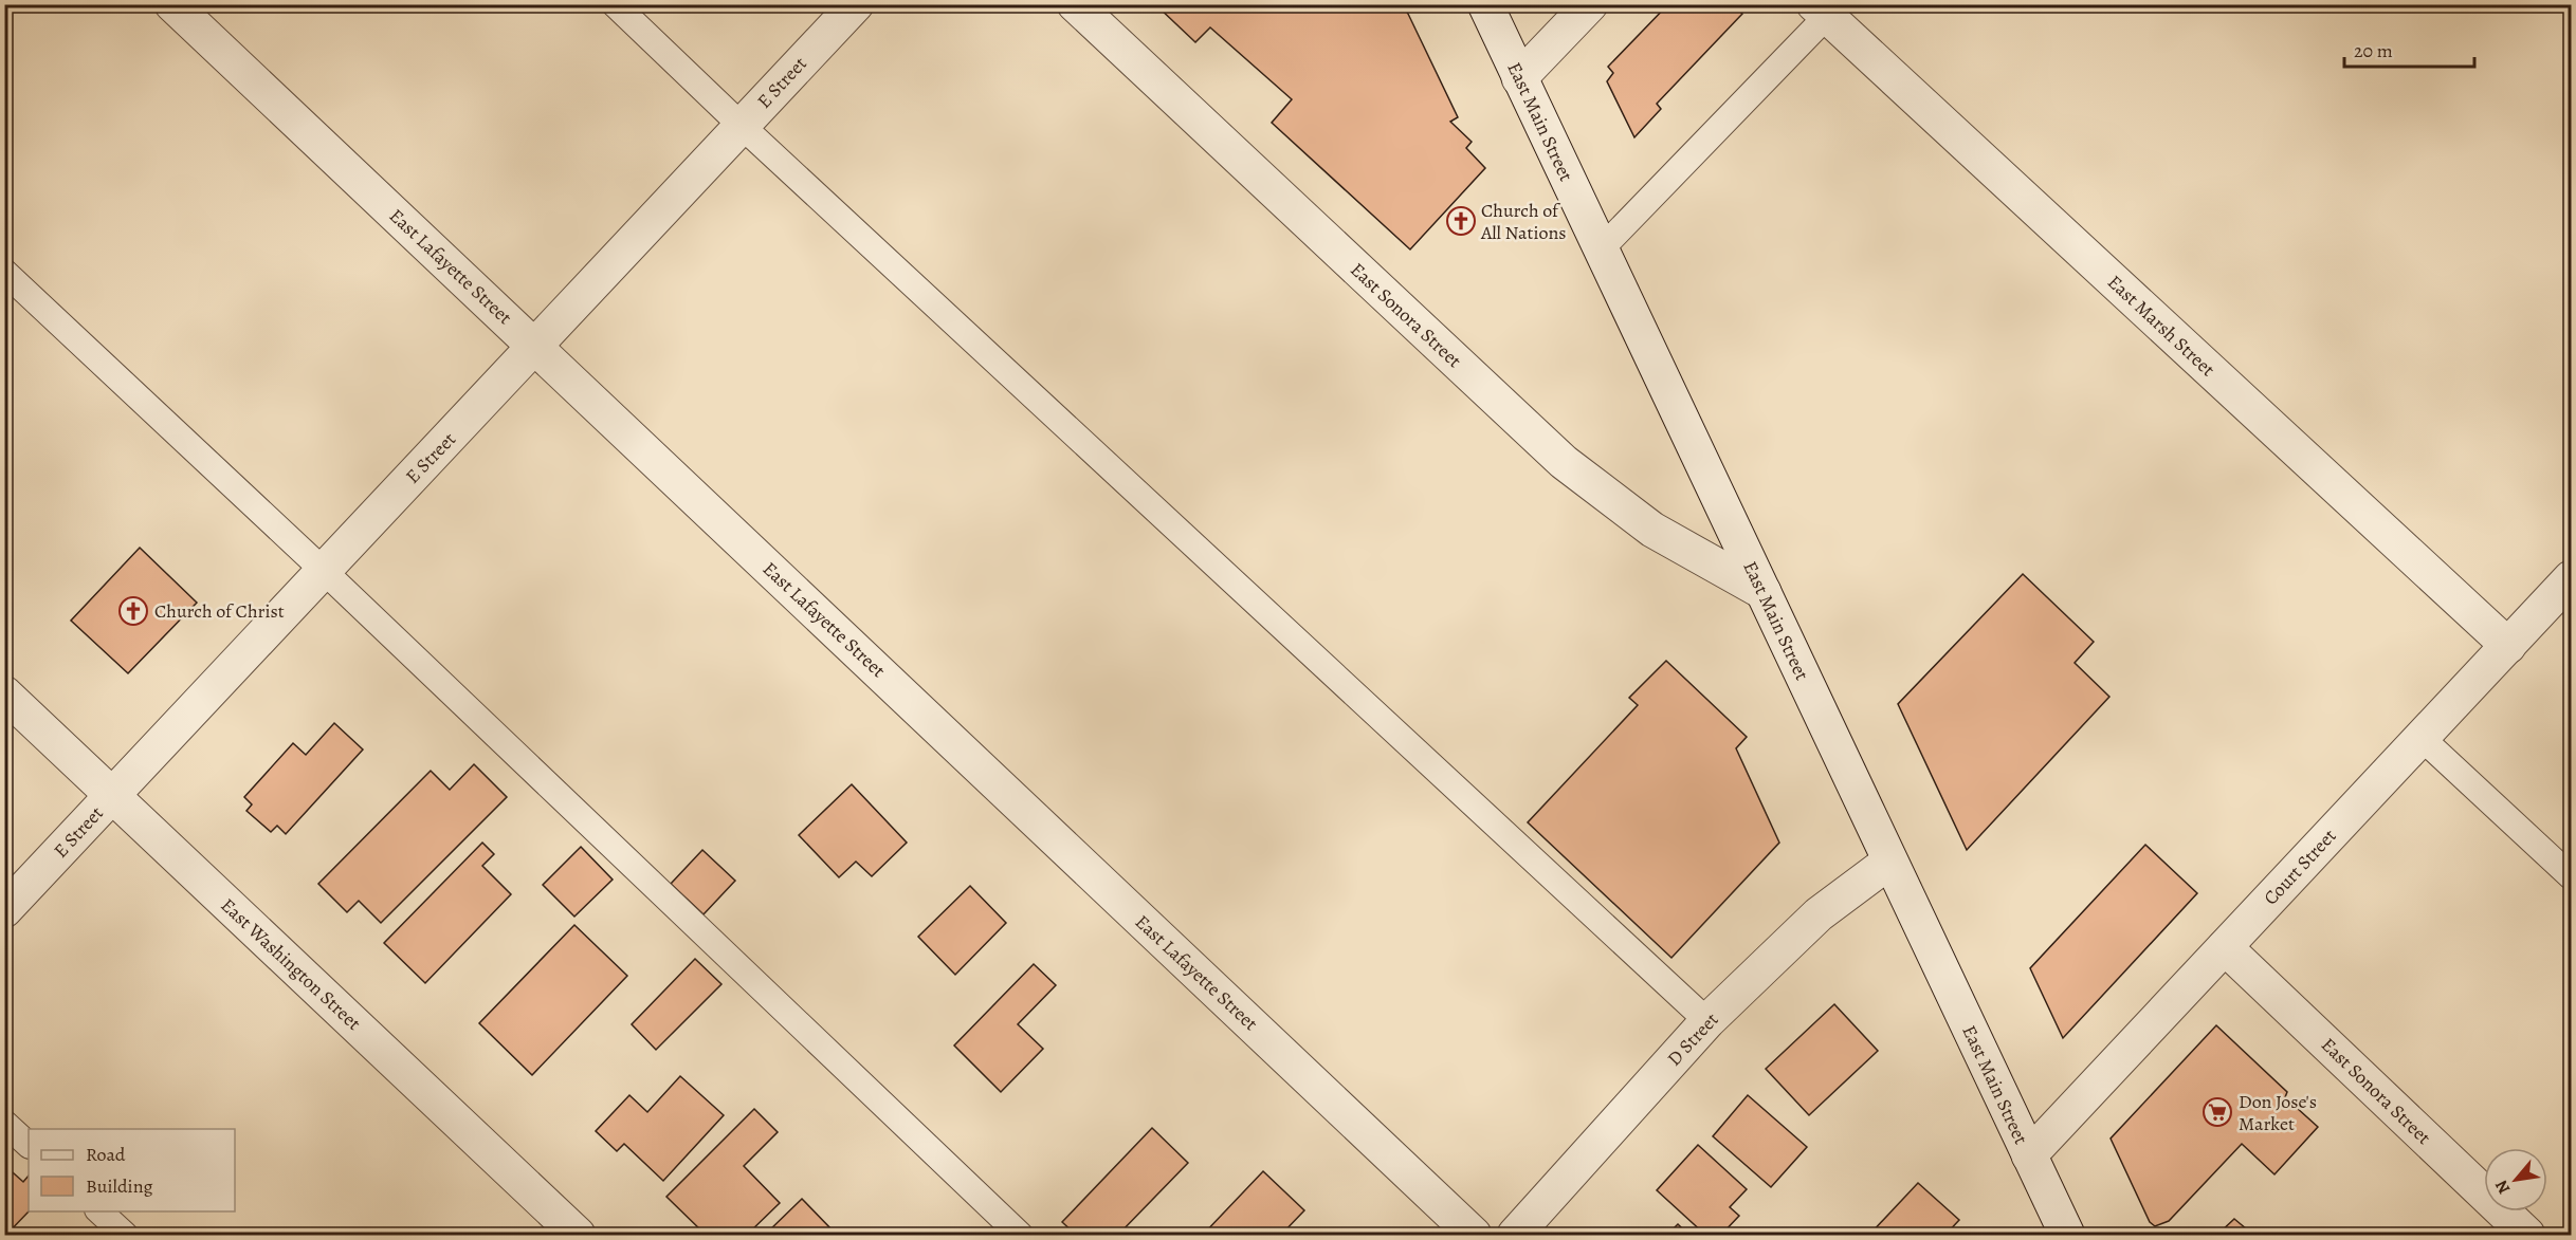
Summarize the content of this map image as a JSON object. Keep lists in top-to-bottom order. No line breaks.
{"streets":{"street":["E Street","East Main Street","East Lafayette Street","East Sonora Street","East Marsh Street","Court Street","East Washington Street","D Street"]},"crossings":[["E Street","East Lafayette Street"],["E Street","East Washington Street"],["East Main Street","East Sonora Street"],["East Main Street","Court Street"],["East Main Street","D Street"],["East Sonora Street","Court Street"],["East Marsh Street","Court Street"]],"places":{"church":["Church of All Nations","Church of Christ"],"supermarket":["Don Jose's Market"]},"legend":["Road","Building"],"scale_bar":"20 m","north":"bottom left"}
